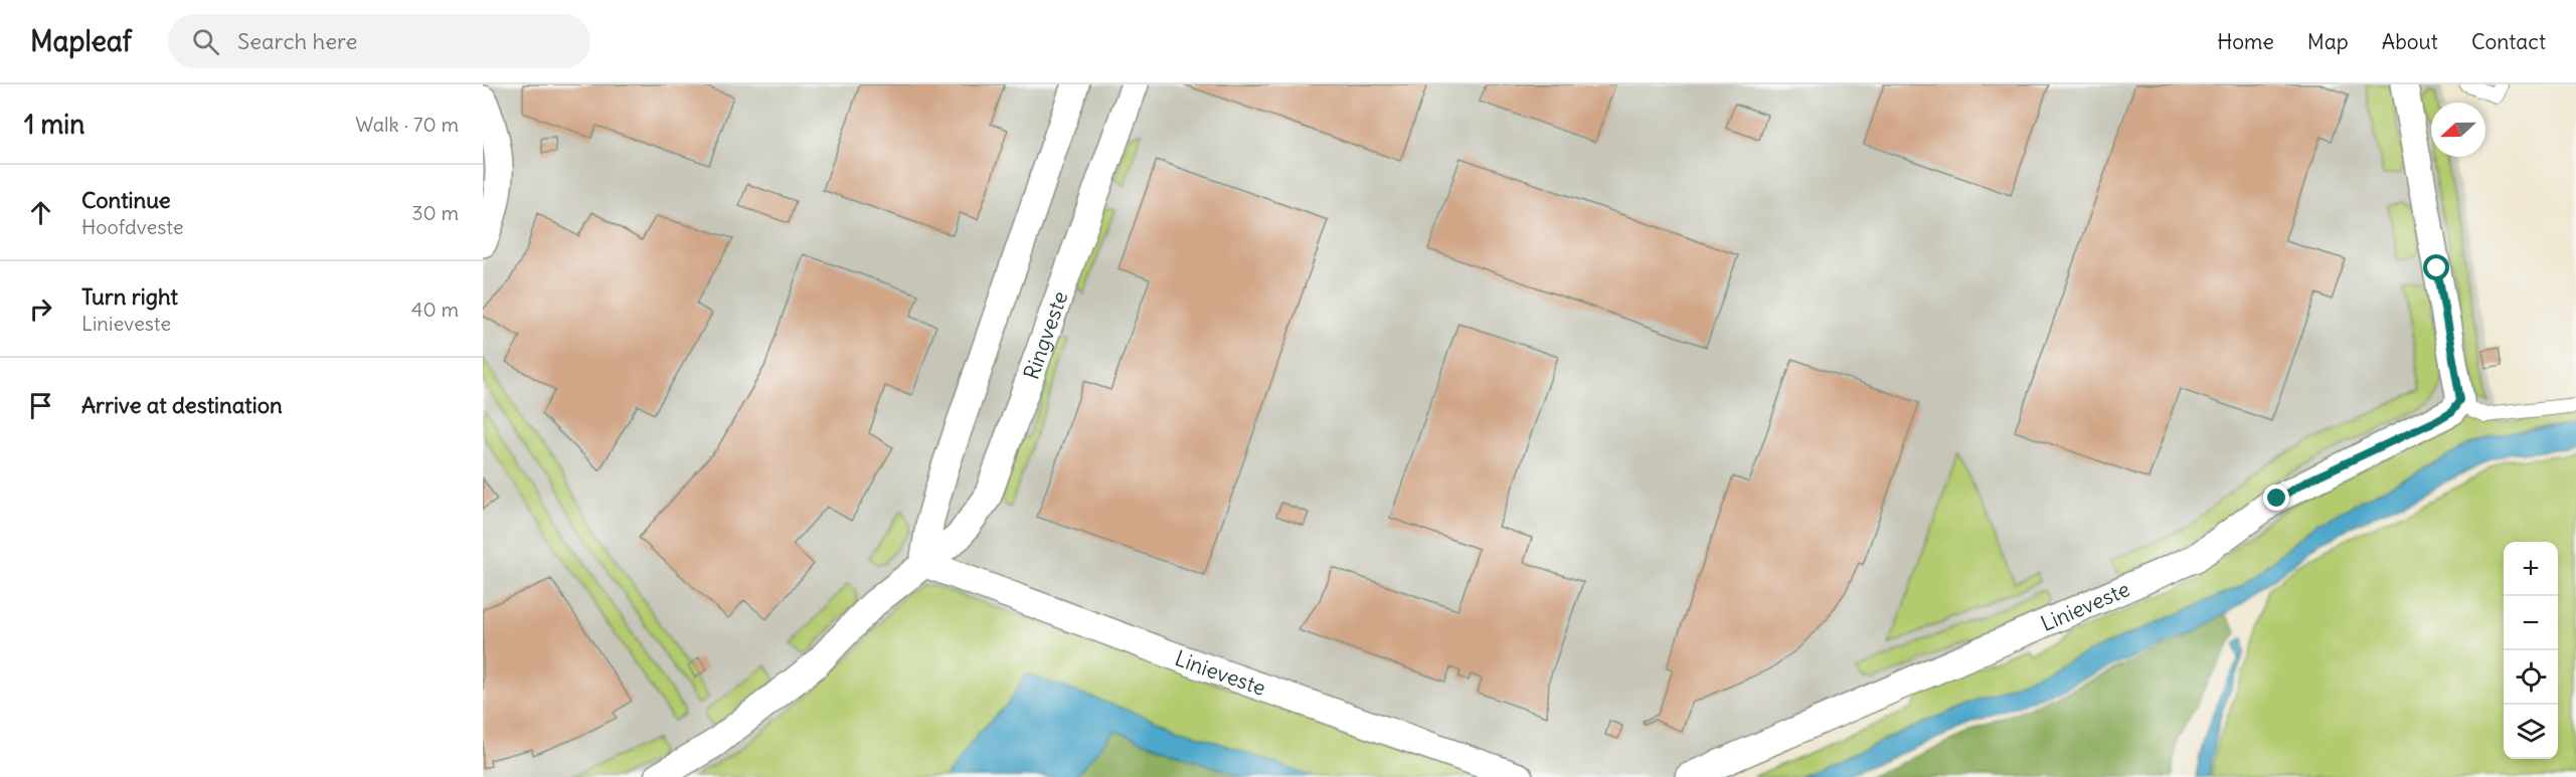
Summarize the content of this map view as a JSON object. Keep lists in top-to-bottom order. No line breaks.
{"streets":{"street":["Ringveste","Linieveste"]},"crossings":[["Ringveste","Linieveste"]],"north":"left","page":{"header":"Mapleaf","search":"Search here","nav":["Home","Map","About","Contact"],"heading":["1 min","Walk · 70 m"],"list":[["Continue","Hoofdveste","30 m"],["Turn right","Linieveste","40 m"],"Arrive at destination"],"map_buttons":["+","−"]}}
